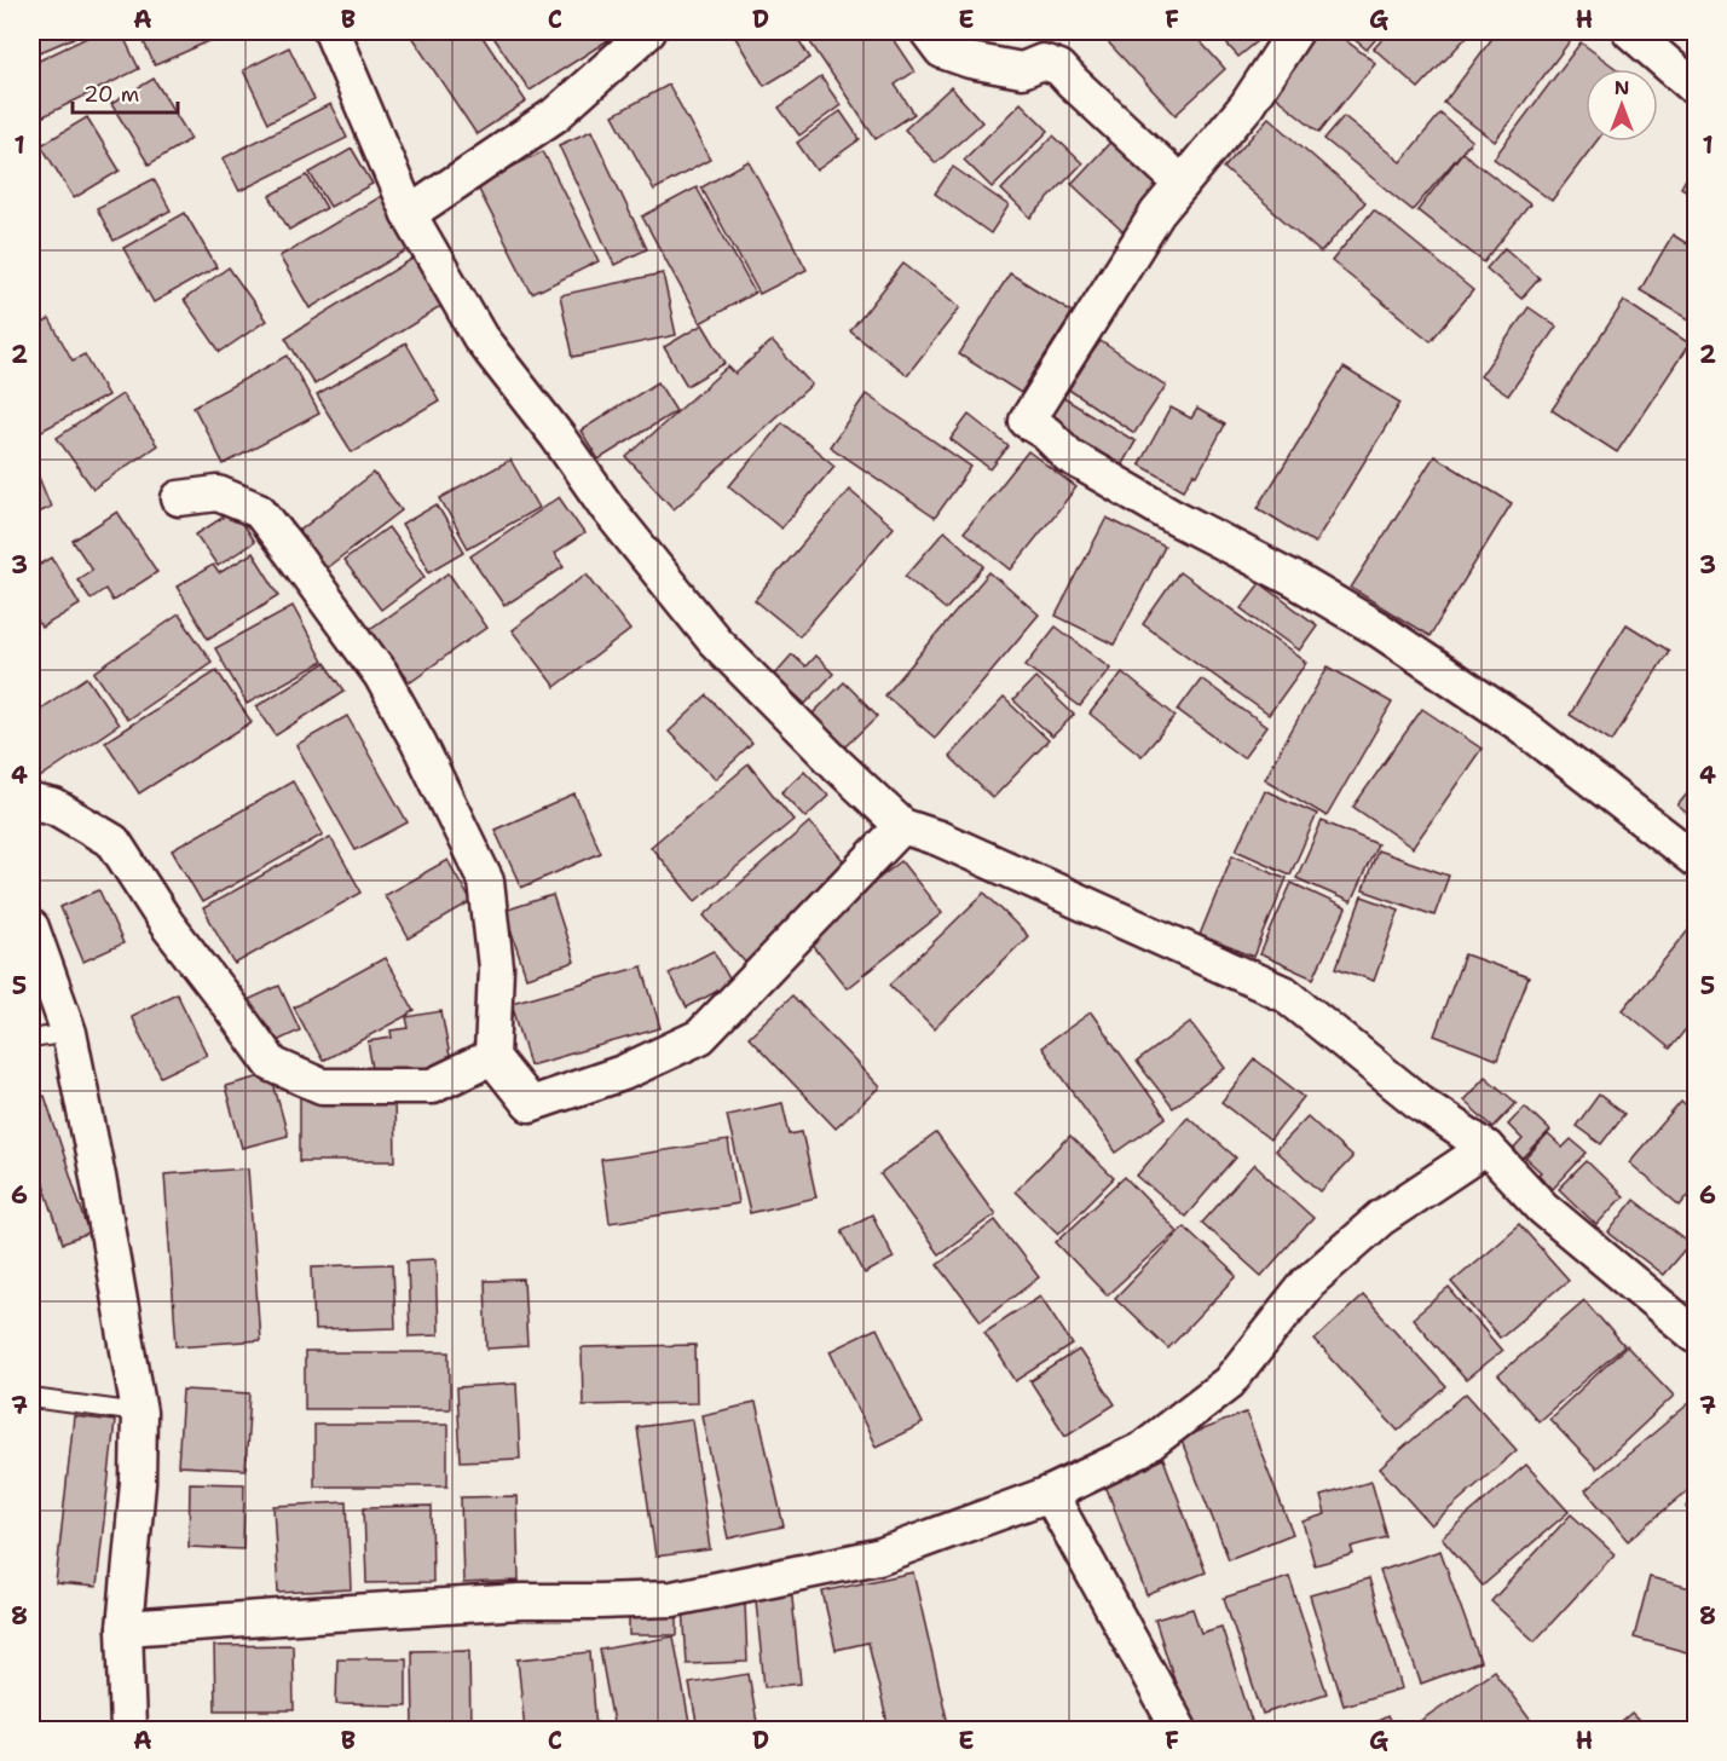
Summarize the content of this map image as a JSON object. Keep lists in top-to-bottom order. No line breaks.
{"scale_bar":"20 m","north":"top","grid":{"columns":["A","B","C","D","E","F","G","H"],"rows":["1","2","3","4","5","6","7","8"]}}
